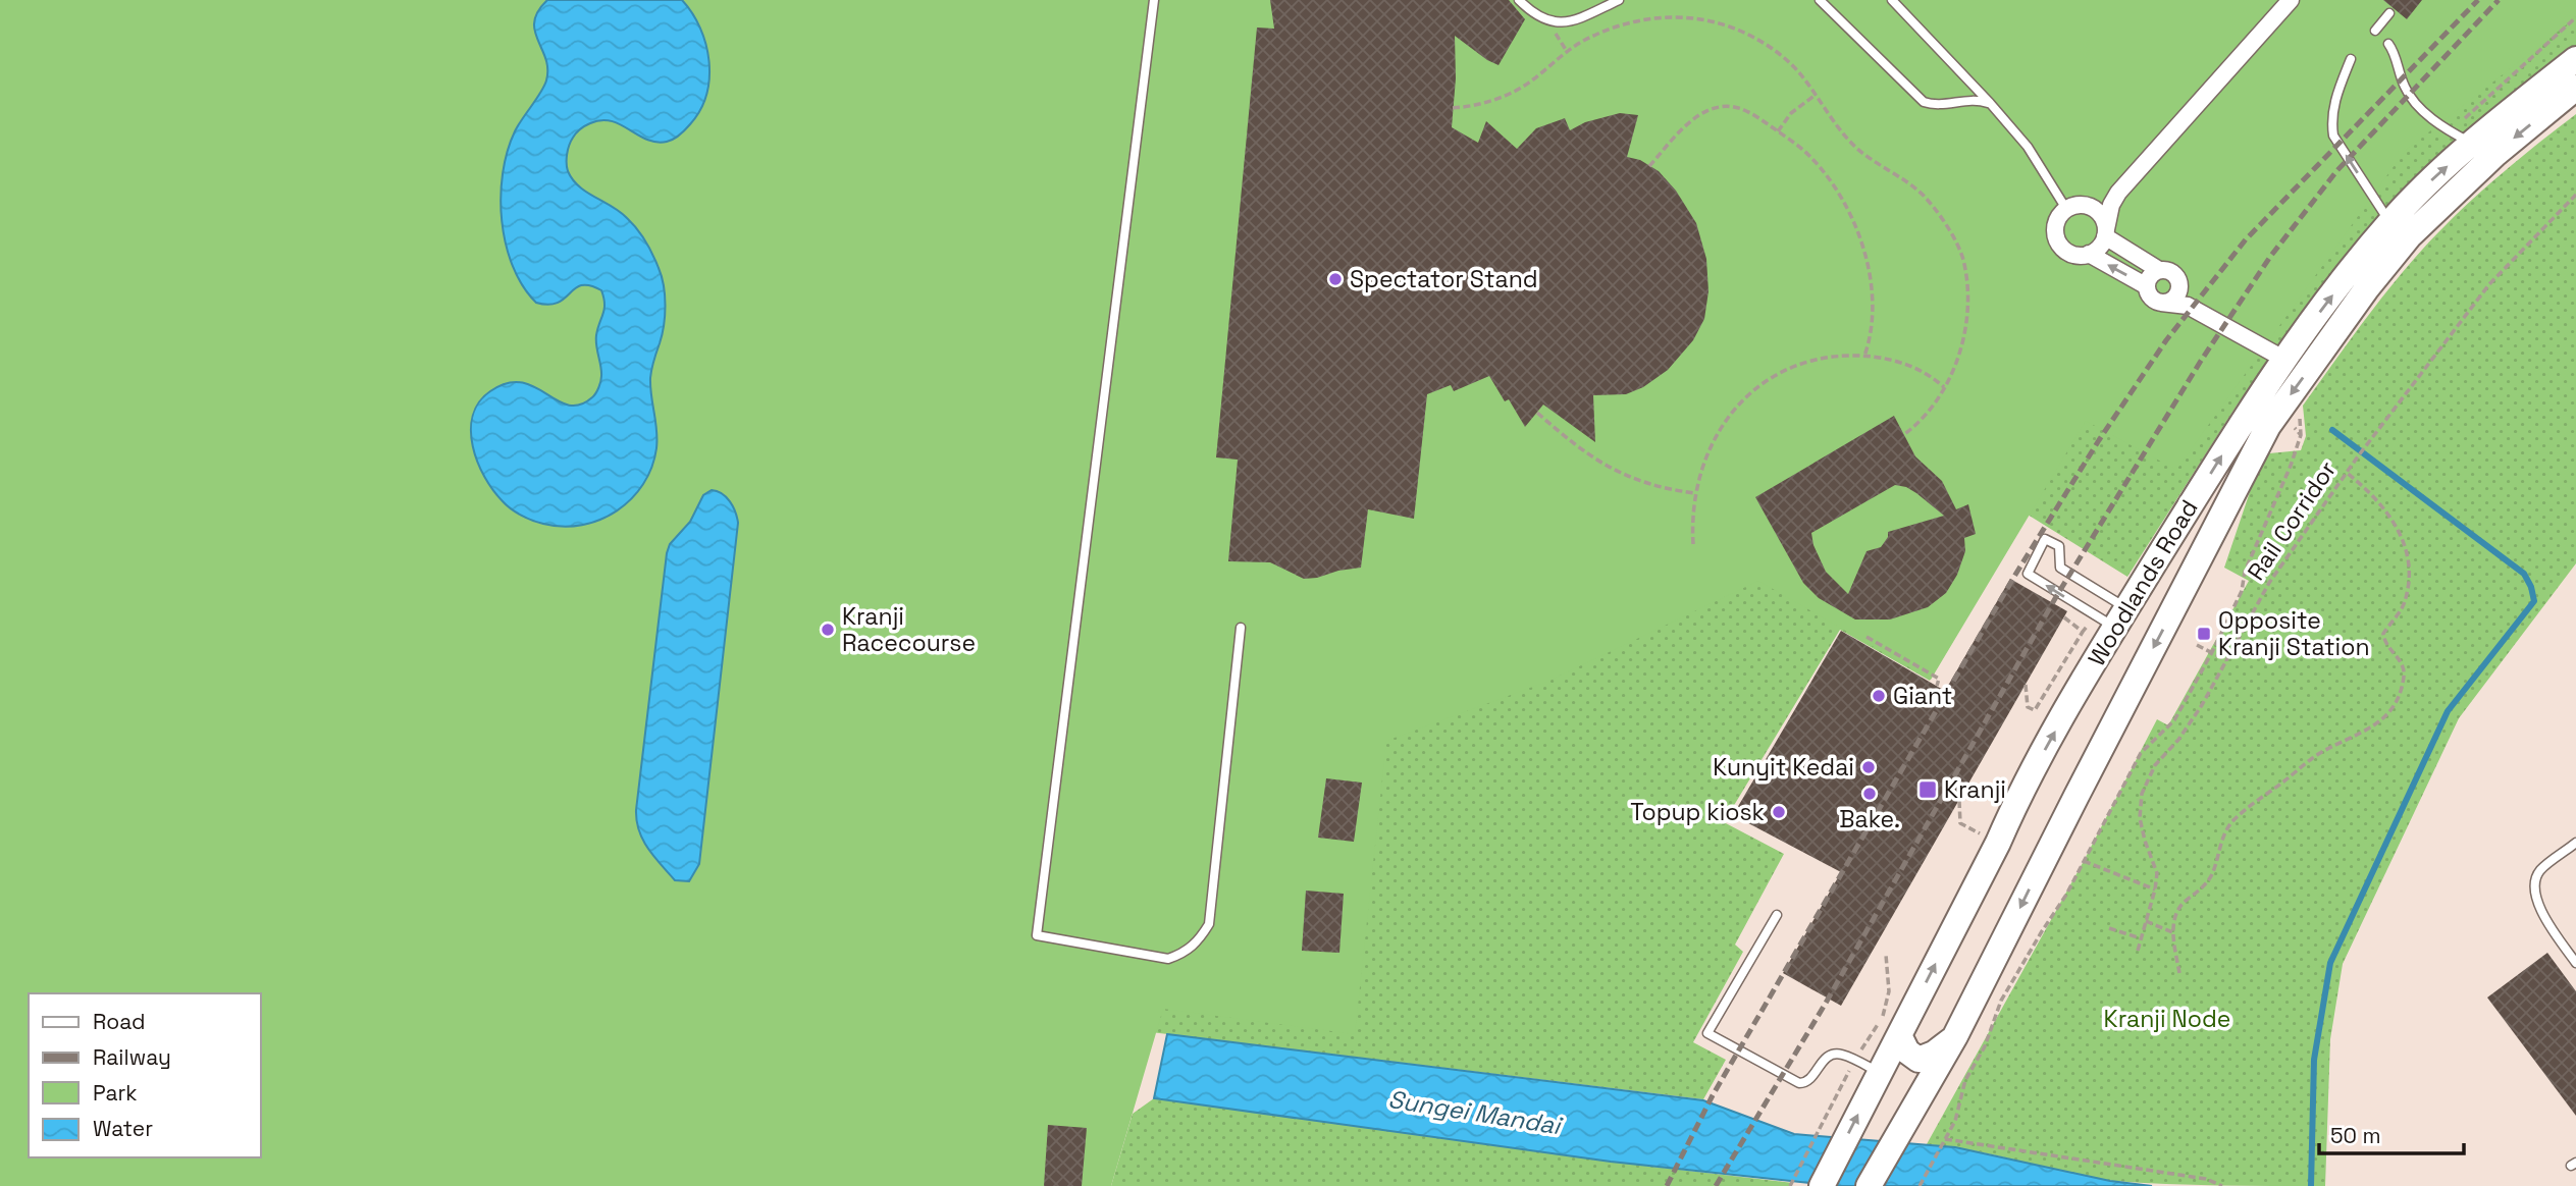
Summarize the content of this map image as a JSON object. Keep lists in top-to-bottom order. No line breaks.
{"streets":{"main road":["Woodlands Road"],"path":["Rail Corridor"]},"water":["Sungei Mandai"],"parks":["Kranji Node"],"places":{"other":["Spectator Stand","Kranji Racecourse","Giant","Kunyit Kedai","Bake.","Topup kiosk"],"transit":["Opposite Kranji Station","Kranji"]},"legend":["Road","Railway","Park","Water"],"scale_bar":"50 m"}
